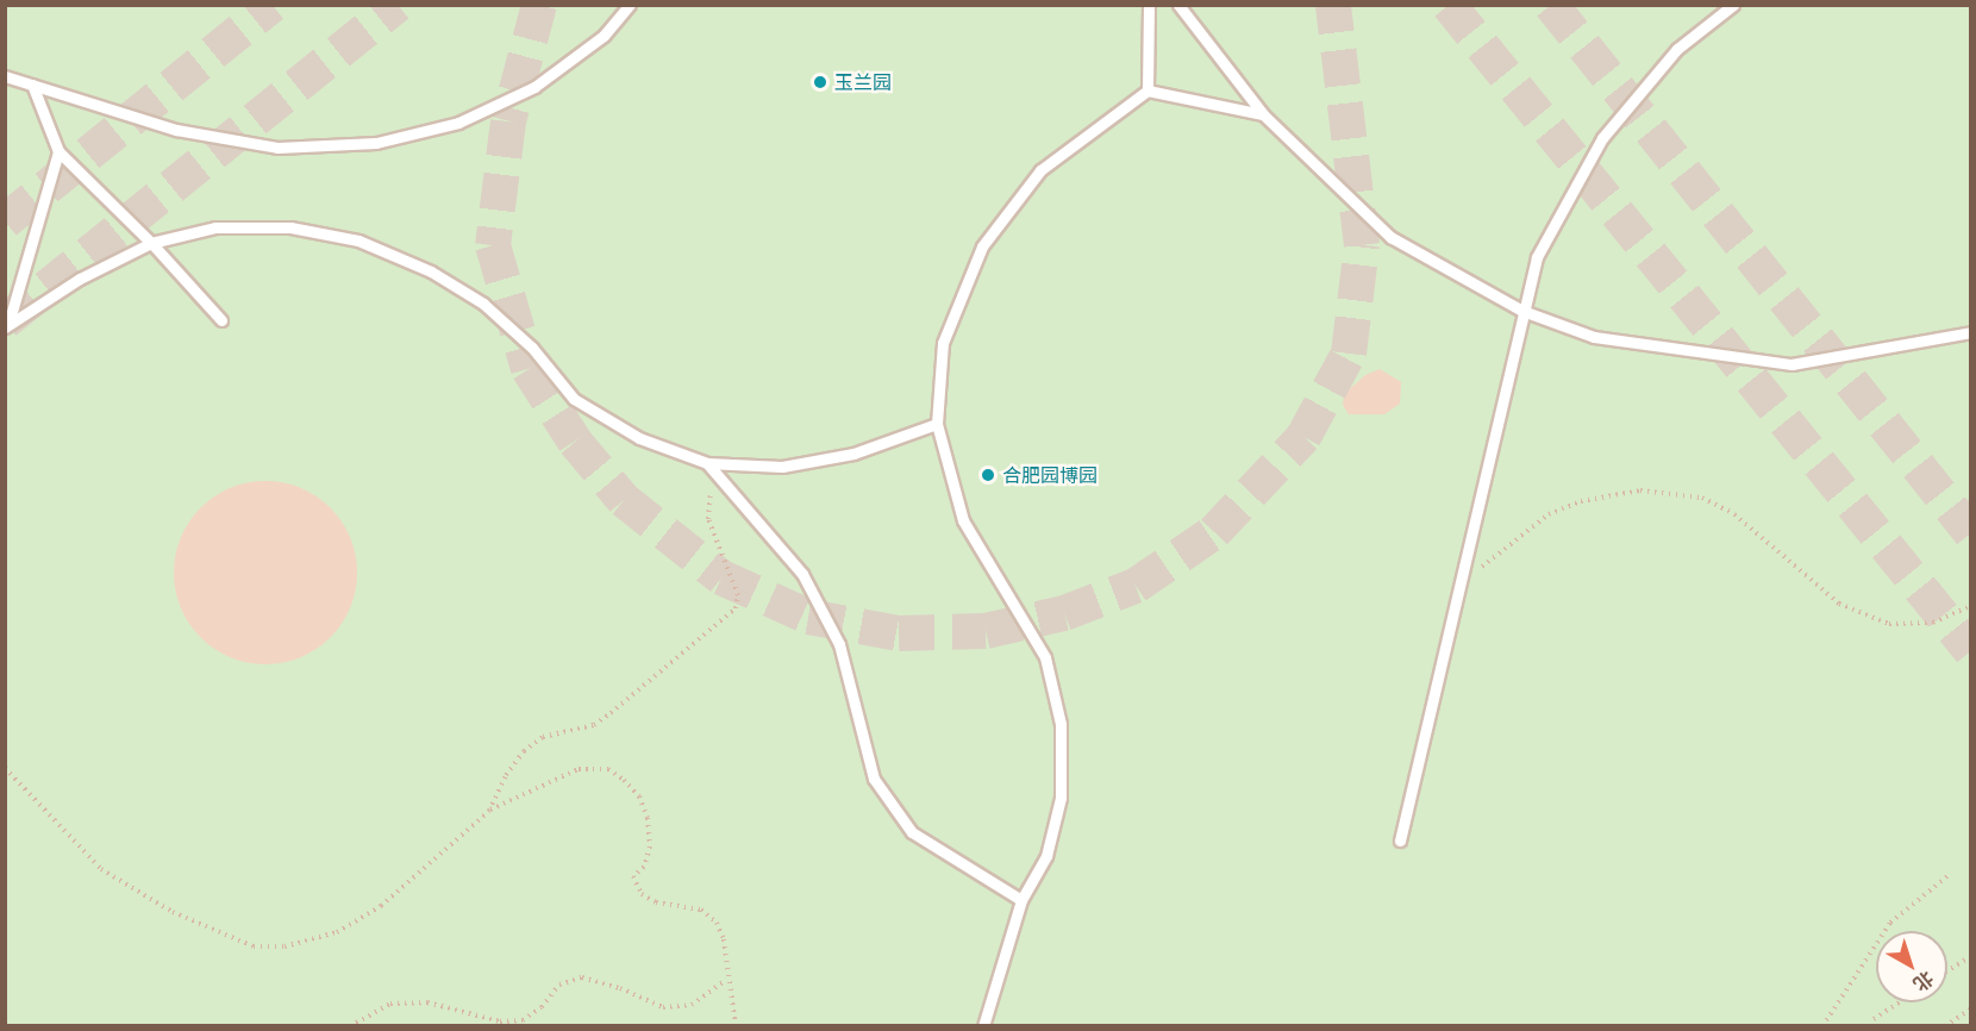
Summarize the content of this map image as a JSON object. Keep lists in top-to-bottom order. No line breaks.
{"places":["玉兰园","合肥园博园"],"north":"bottom right"}
